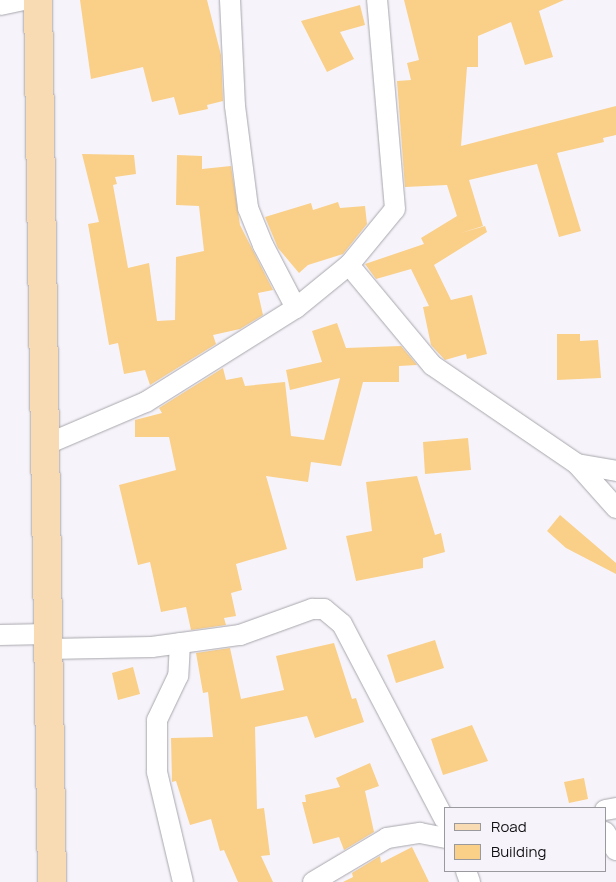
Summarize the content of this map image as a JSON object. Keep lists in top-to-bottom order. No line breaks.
{"legend":["Road","Building"]}
